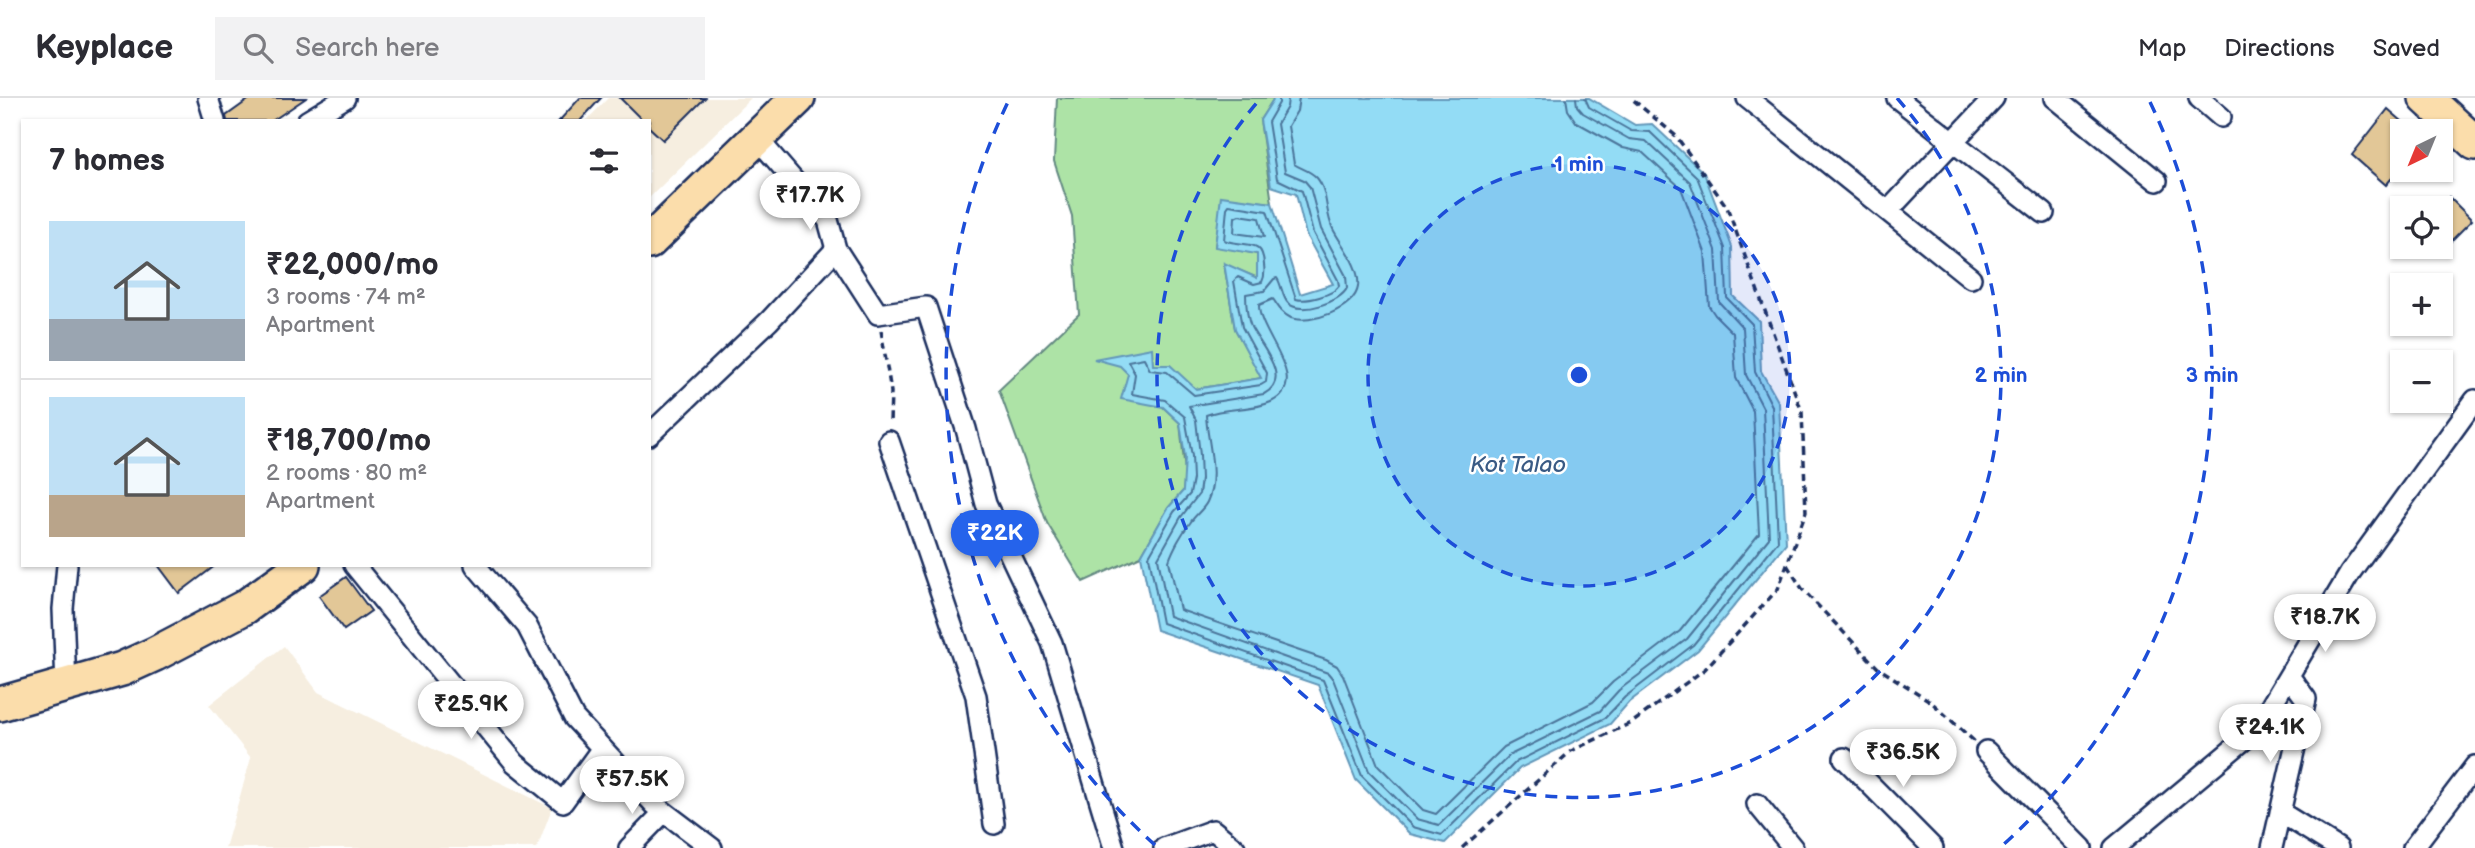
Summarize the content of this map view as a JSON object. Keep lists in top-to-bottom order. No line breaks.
{"water":["Kot Talao"],"north":"bottom left","page":{"header":"Keyplace","search":"Search here","nav":["Map","Directions","Saved"],"map_buttons":["+","−"],"heading":"7 homes","price":["₹17.7K","₹22K","₹18.7K","₹25.9K","₹24.1K","₹36.5K","₹57.5K"],"list":[{"name":"₹22,000/mo","note":"3 rooms · 74 m² · Apartment"},{"name":"₹18,700/mo","note":"2 rooms · 80 m² · Apartment"}]},"rings":["1 min","2 min","3 min"]}
